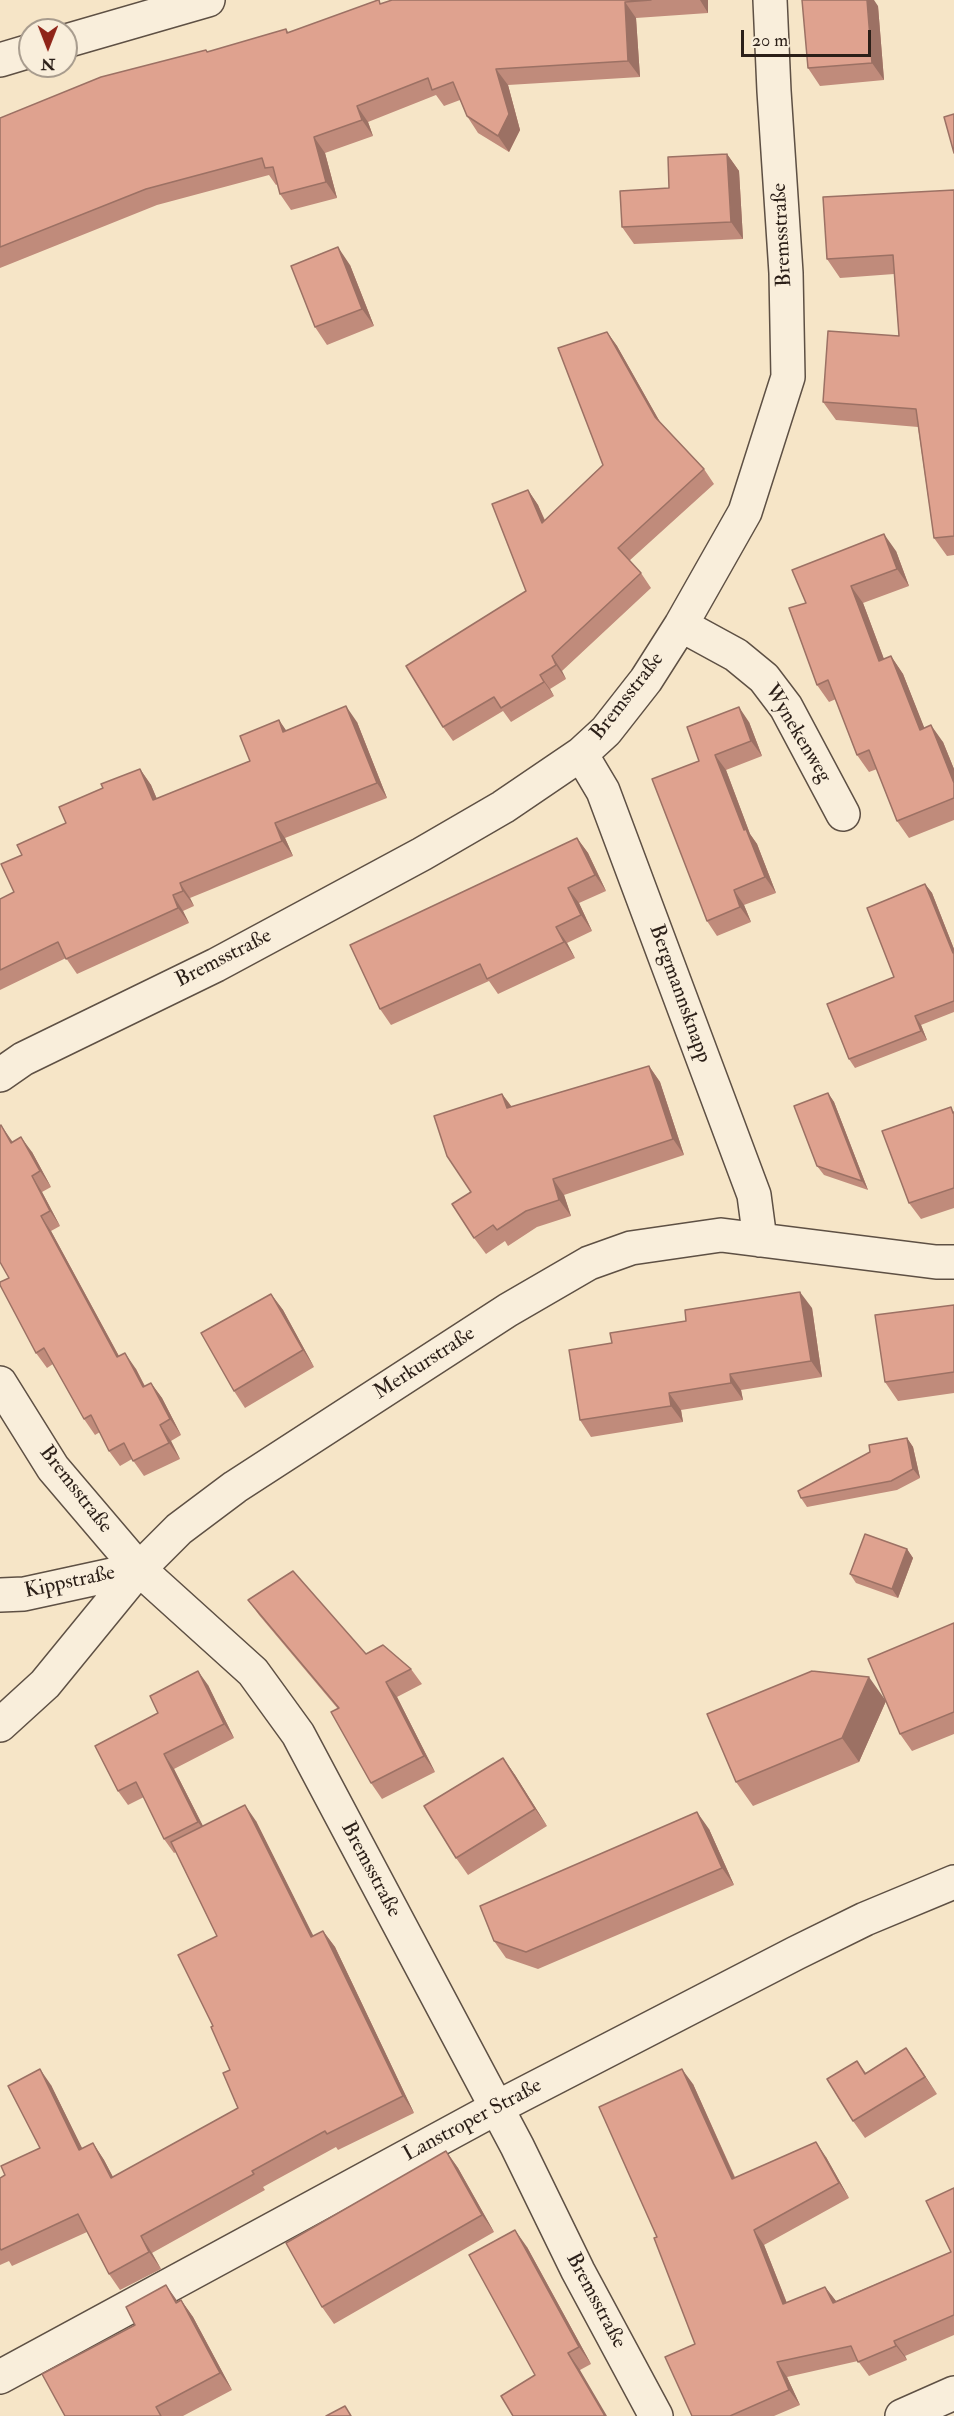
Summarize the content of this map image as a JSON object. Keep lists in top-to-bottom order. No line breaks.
{"streets":{"street":["Bremsstraße","Wynekenweg","Bergmannsknapp","Merkurstraße","Kippstraße","Lanstroper Straße"]},"crossings":[["Bremsstraße","Wynekenweg"],["Bremsstraße","Bergmannsknapp"],["Bremsstraße","Merkurstraße"],["Bremsstraße","Kippstraße"],["Bremsstraße","Lanstroper Straße"],["Bergmannsknapp","Merkurstraße"],["Merkurstraße","Kippstraße"]],"scale_bar":"20 m","north":"bottom"}
